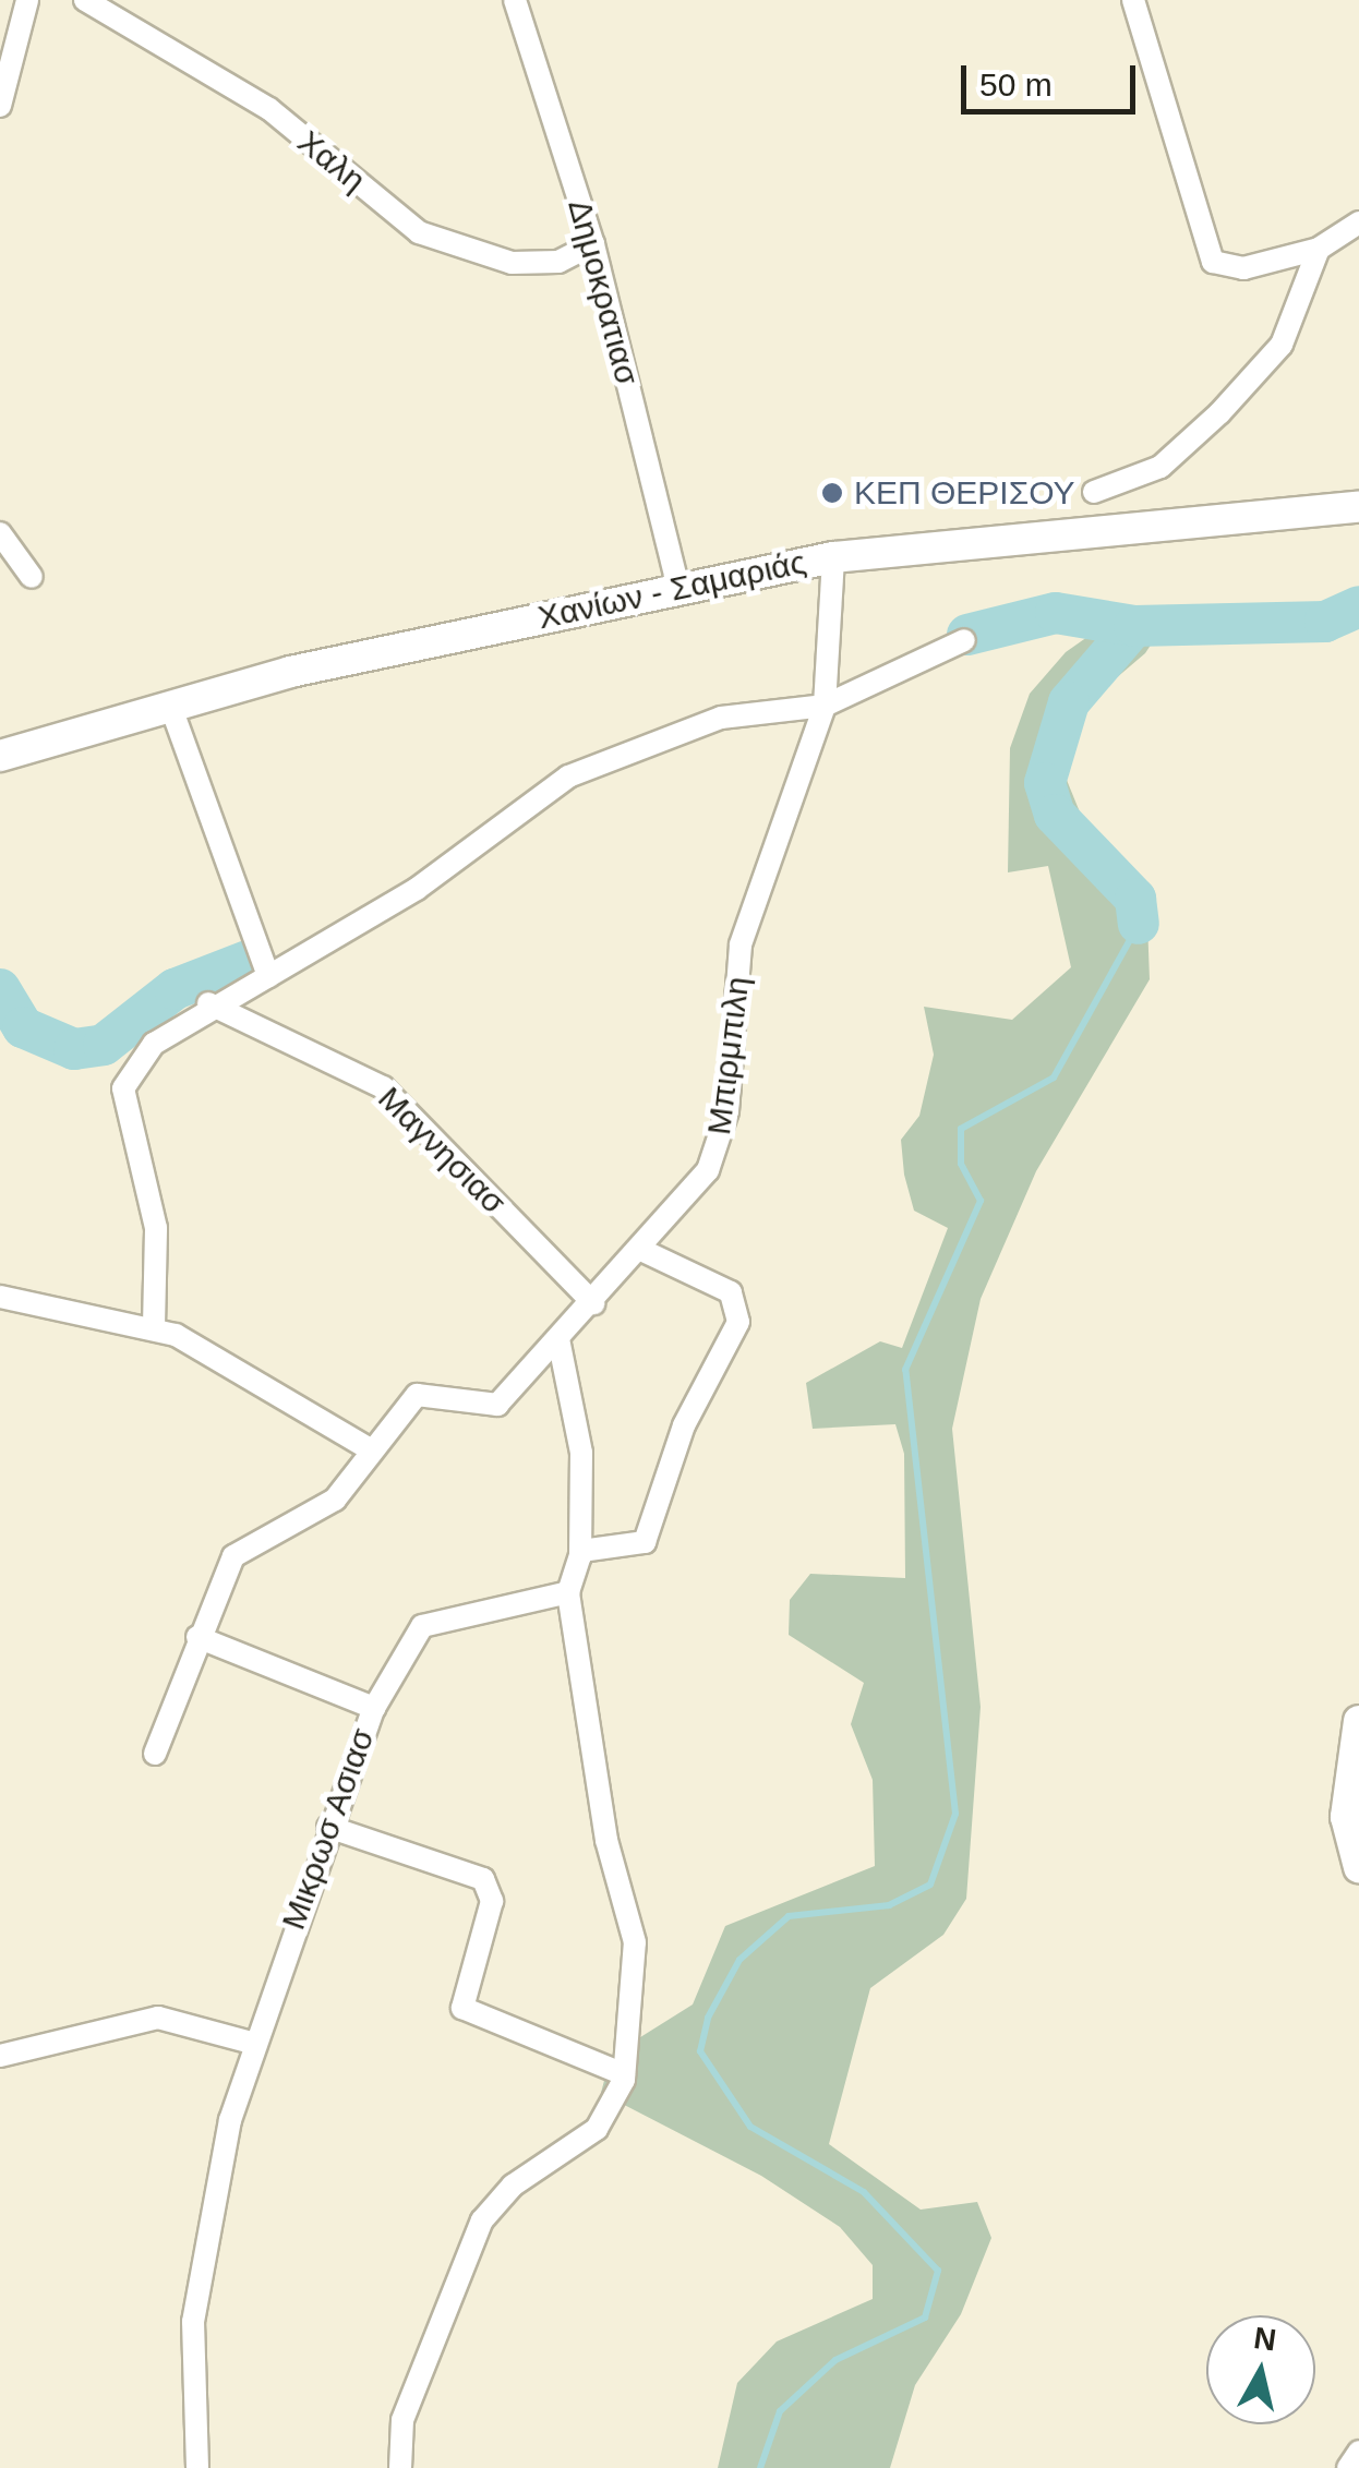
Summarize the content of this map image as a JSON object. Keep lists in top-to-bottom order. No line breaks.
{"streets":{"main road":["Χανίων - Σαμαριάς"],"street":["Χαλη","Δημοκρατιασ","Μπιρμπιλη","Μαγνησιασ","Μικρωσ Ασιασ"]},"crossings":[["Χαλη","Δημοκρατιασ"],["Δημοκρατιασ","Χανίων - Σαμαριάς"],["Χανίων - Σαμαριάς","Μπιρμπιλη"],["Μπιρμπιλη","Μαγνησιασ"]],"places":["ΚΕΠ ΘΕΡΙΣΟΥ"],"scale_bar":"50 m","north":"top"}
